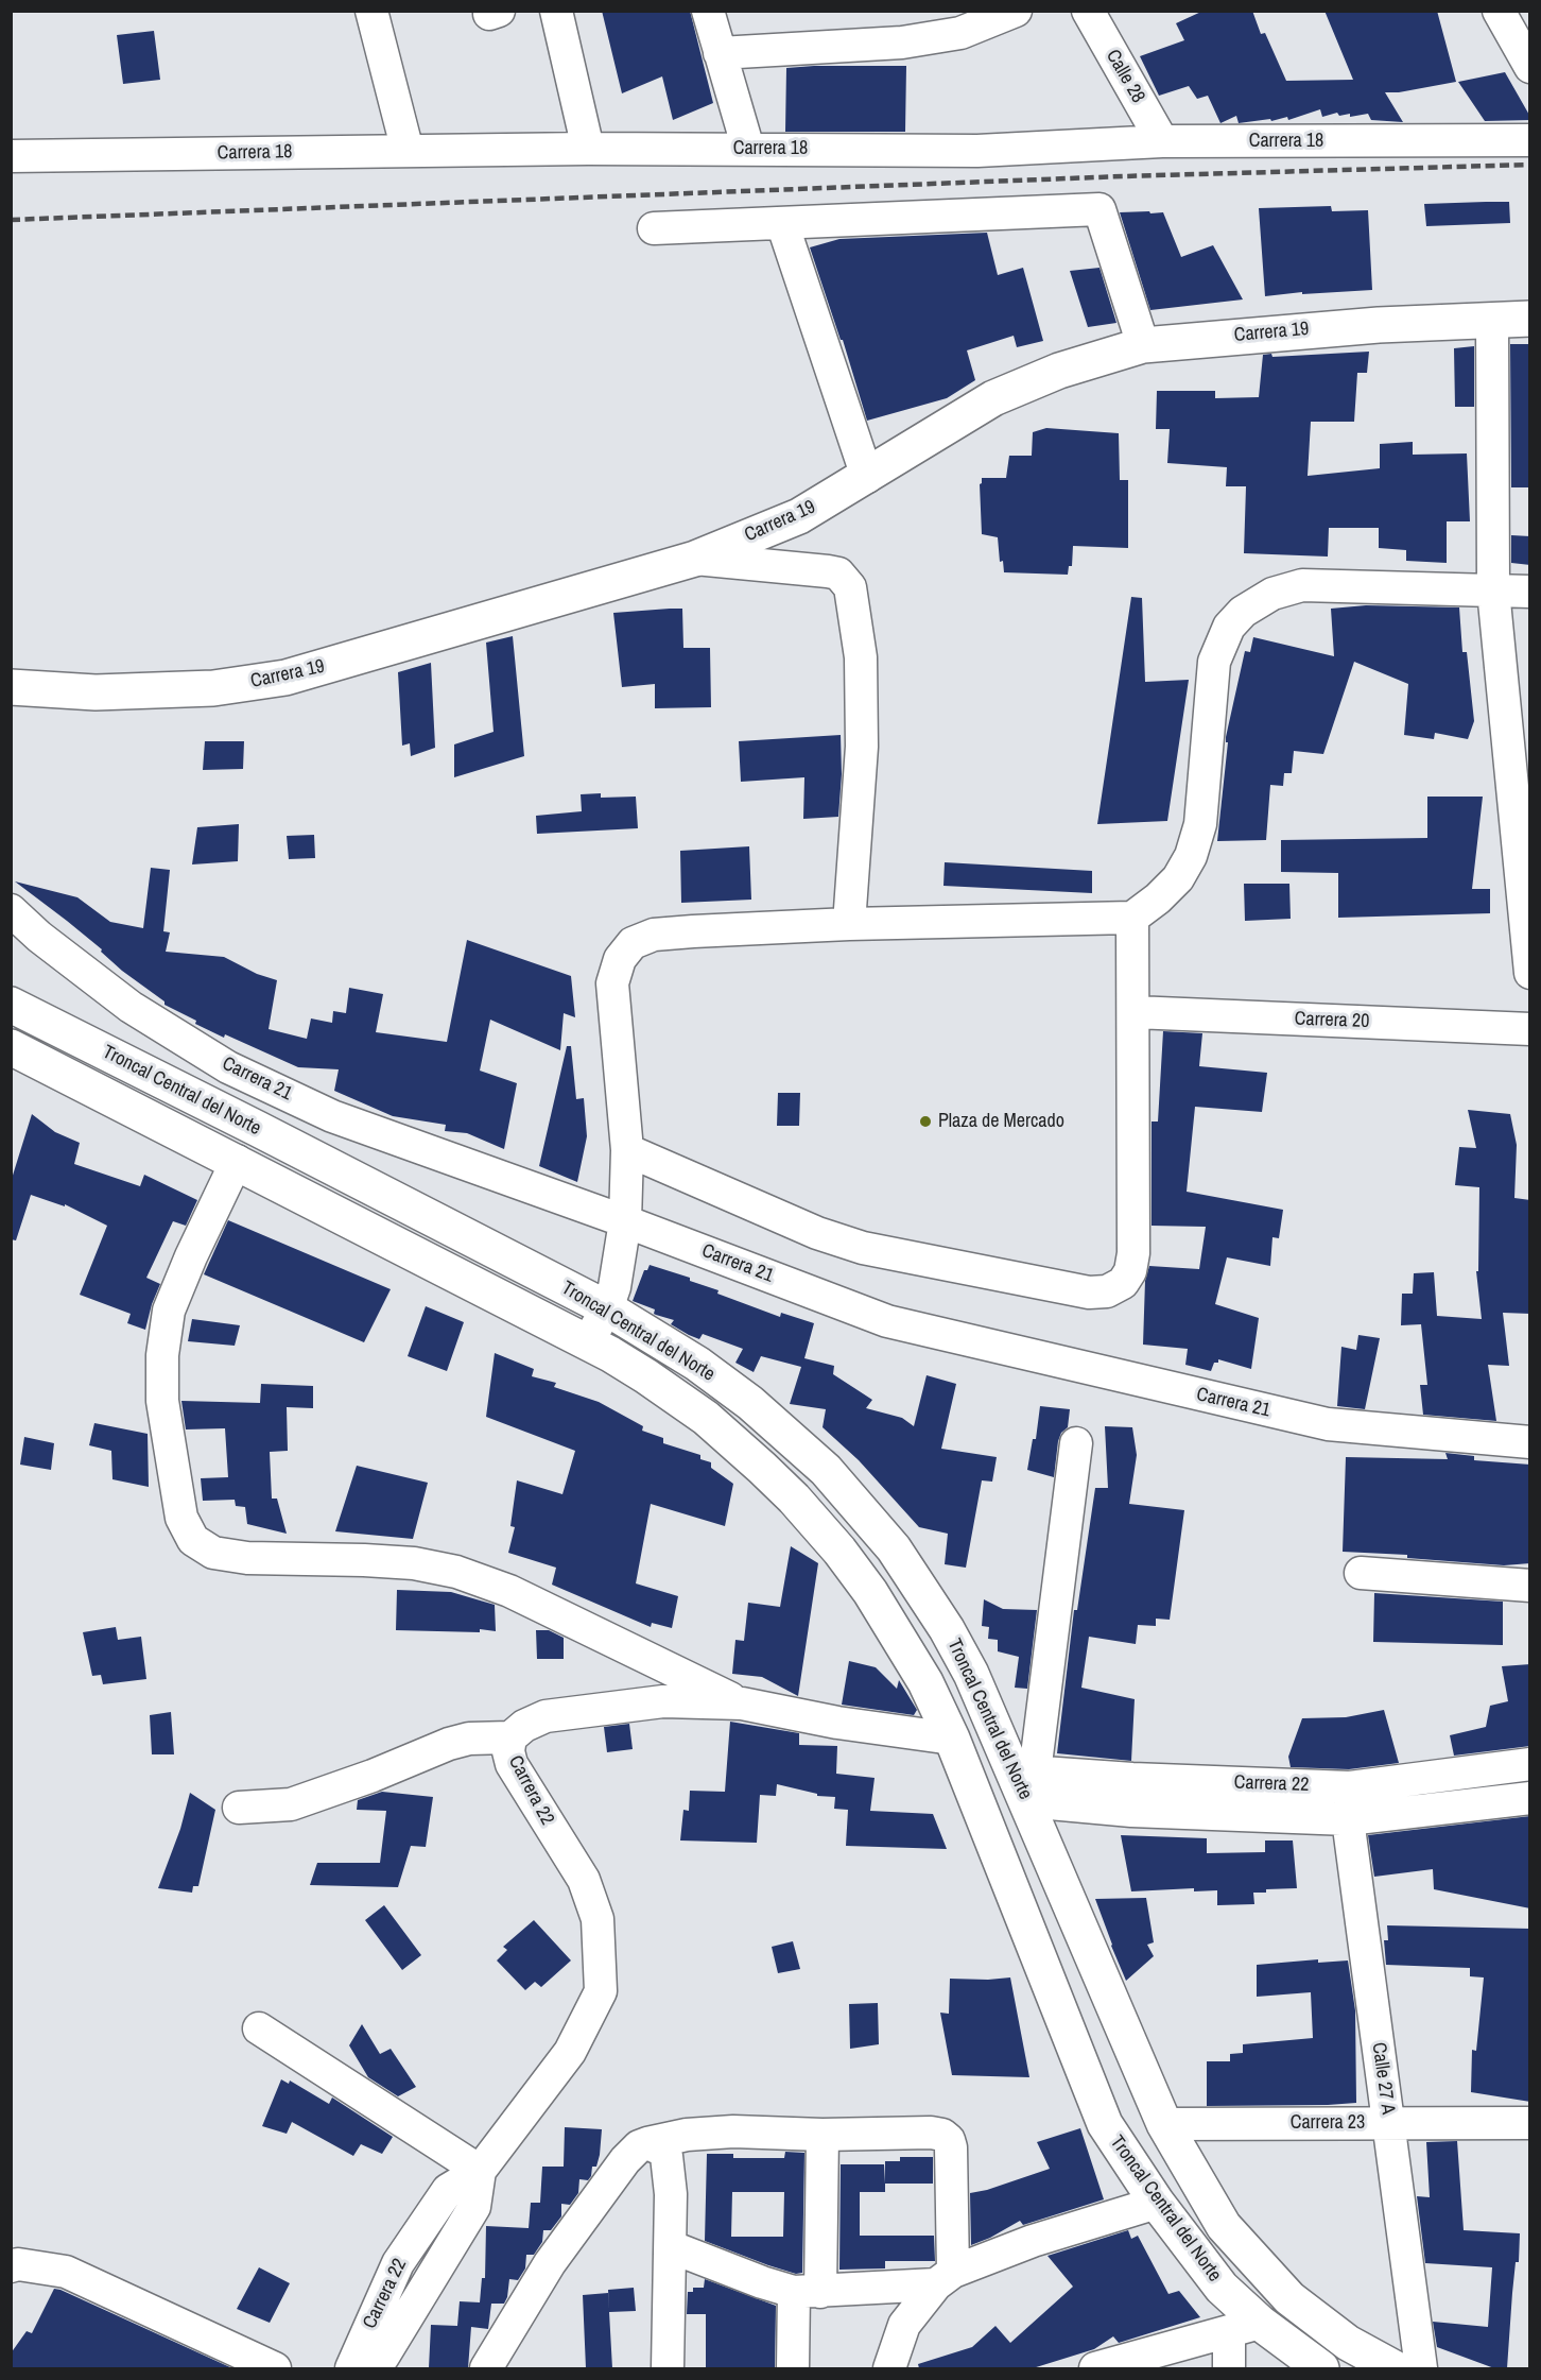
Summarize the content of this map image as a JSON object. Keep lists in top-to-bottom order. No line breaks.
{"streets":{"main road":["Carrera 19","Troncal Central del Norte"],"street":["Calle 28","Carrera 18","Carrera 20","Carrera 21","Carrera 22","Calle 27 A","Carrera 23"]},"crossings":[["Calle 28","Carrera 18"],["Troncal Central del Norte","Carrera 22"],["Troncal Central del Norte","Carrera 23"],["Carrera 22","Calle 27 A"],["Calle 27 A","Carrera 23"]],"places":["Plaza de Mercado"]}
